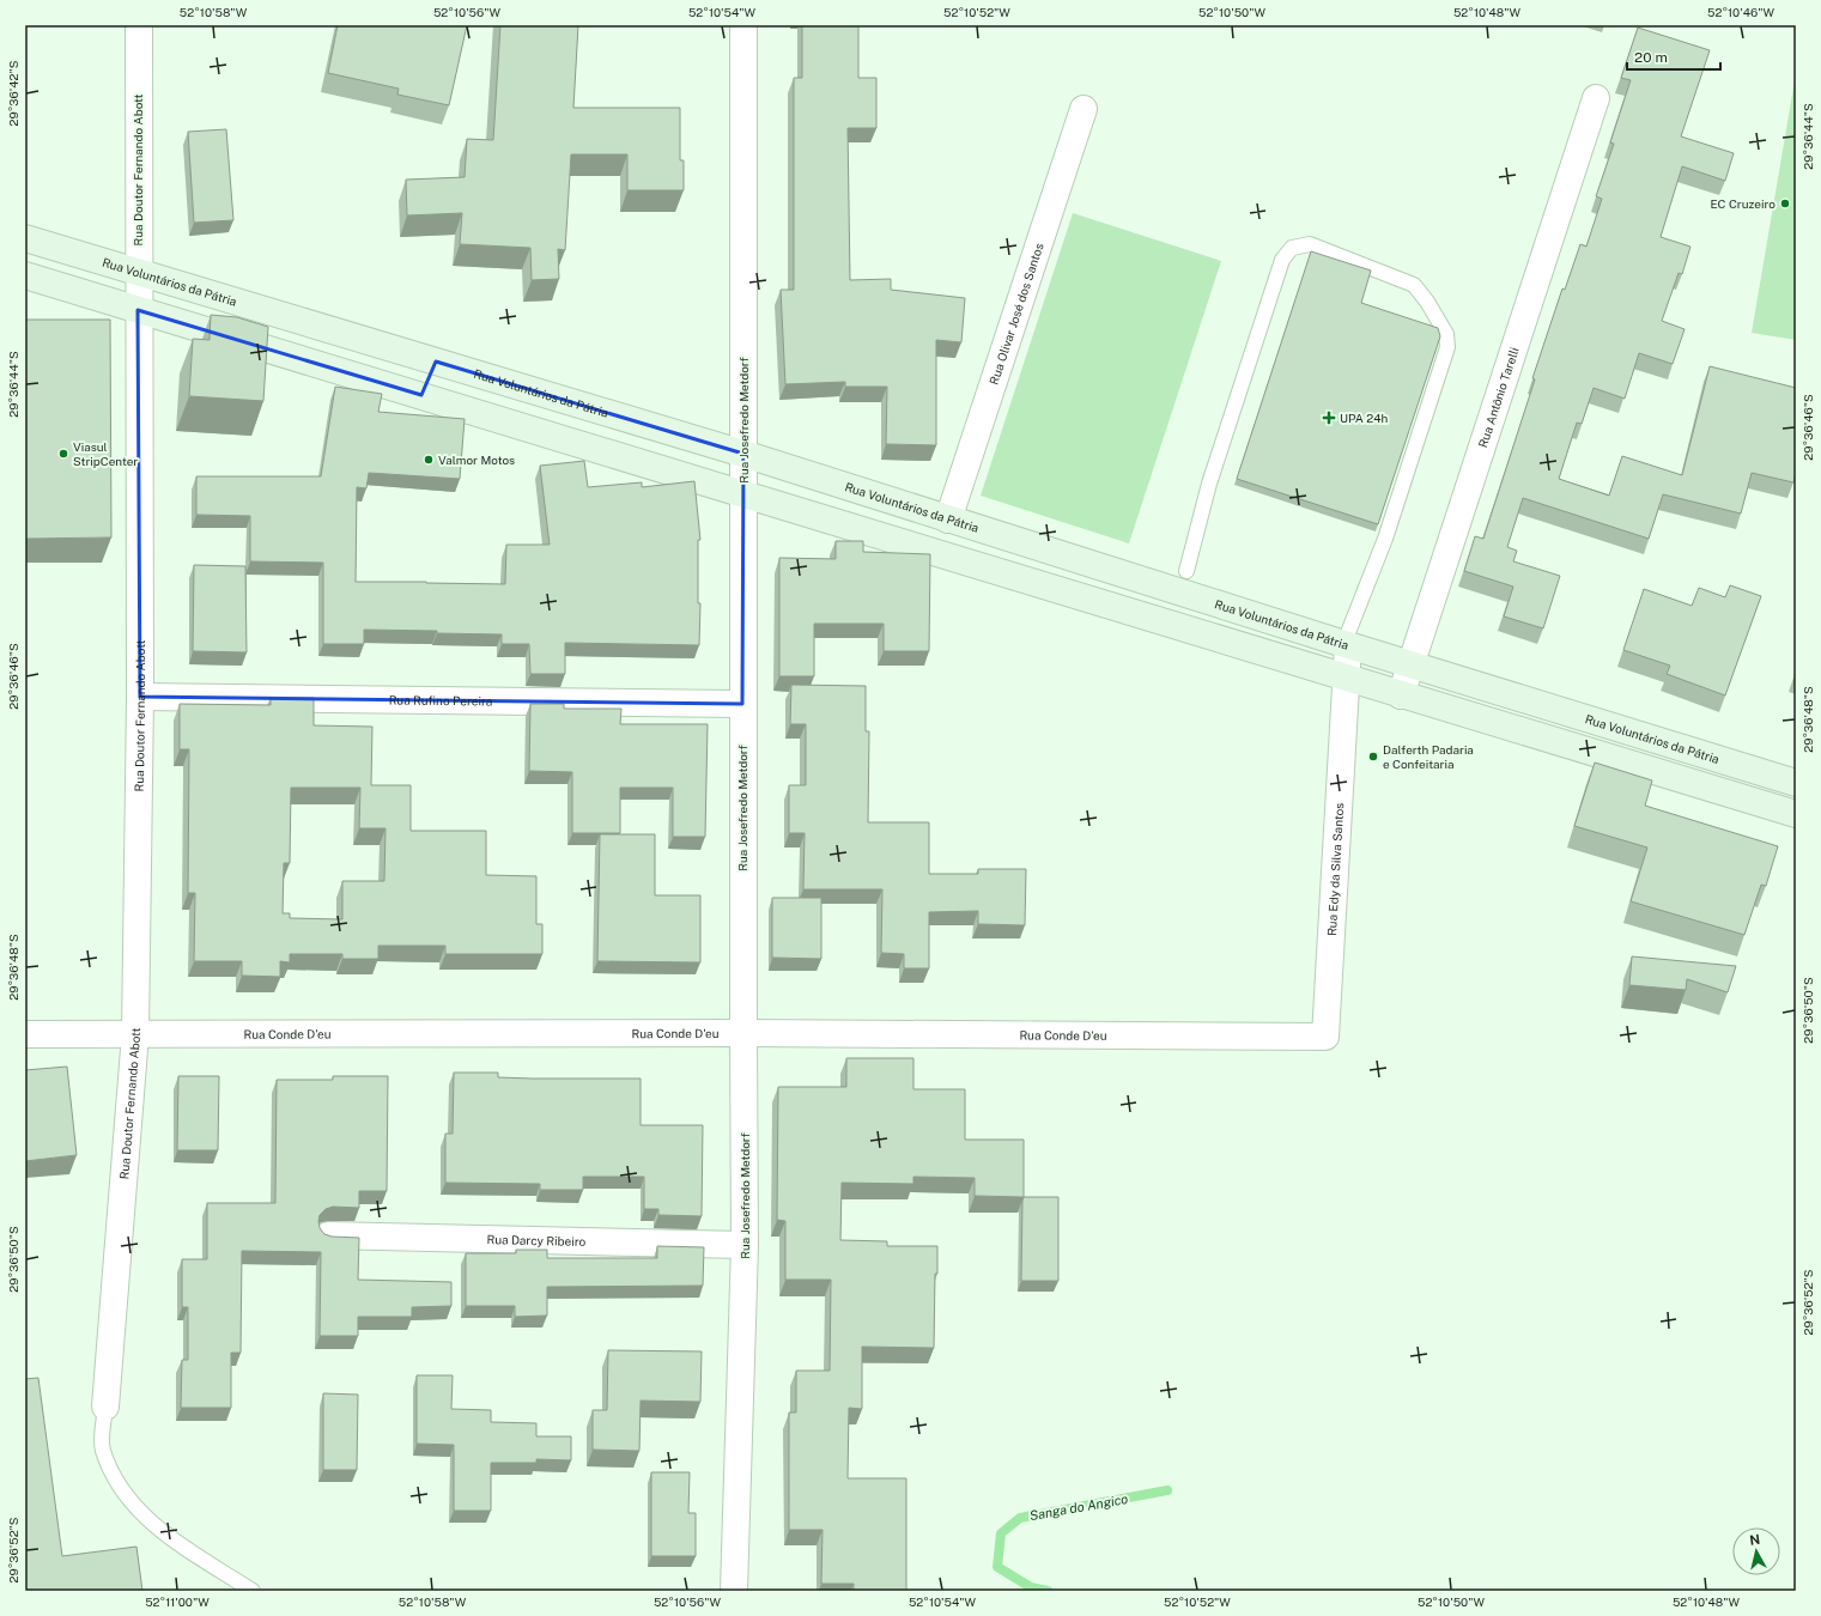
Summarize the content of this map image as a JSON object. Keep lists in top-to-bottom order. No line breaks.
{"streets":{"main road":["Rua Voluntários da Pátria"],"street":["Rua Doutor Fernando Abott","Rua Olivar José dos Santos","Rua Antônio Tarelli","Rua Josefredo Metdorf","Rua Rufino Pereira","Rua Edy da Silva Santos","Rua Conde D'eu","Rua Darcy Ribeiro"]},"crossings":[["Rua Doutor Fernando Abott","Rua Voluntários da Pátria"],["Rua Doutor Fernando Abott","Rua Rufino Pereira"],["Rua Doutor Fernando Abott","Rua Conde D'eu"],["Rua Voluntários da Pátria","Rua Olivar José dos Santos"],["Rua Voluntários da Pátria","Rua Antônio Tarelli"],["Rua Voluntários da Pátria","Rua Josefredo Metdorf"],["Rua Voluntários da Pátria","Rua Edy da Silva Santos"],["Rua Josefredo Metdorf","Rua Rufino Pereira"],["Rua Josefredo Metdorf","Rua Conde D'eu"],["Rua Josefredo Metdorf","Rua Darcy Ribeiro"],["Rua Edy da Silva Santos","Rua Conde D'eu"]],"water":["Sanga do Angico"],"places":{"other":["EC Cruzeiro","Viasul StripCenter","Valmor Motos","Dalferth Padaria e Confeitaria"],"health":["UPA 24h"]},"scale_bar":"20 m","north":"top","coordinates":["52°10'58\"W","52°10'56\"W","52°10'54\"W","52°10'52\"W","52°10'50\"W","52°10'48\"W","52°10'46\"W","29°36'42\"S","29°36'44\"S","29°36'46\"S","29°36'48\"S","29°36'50\"S","29°36'52\"S","52°11'00\"W"]}
